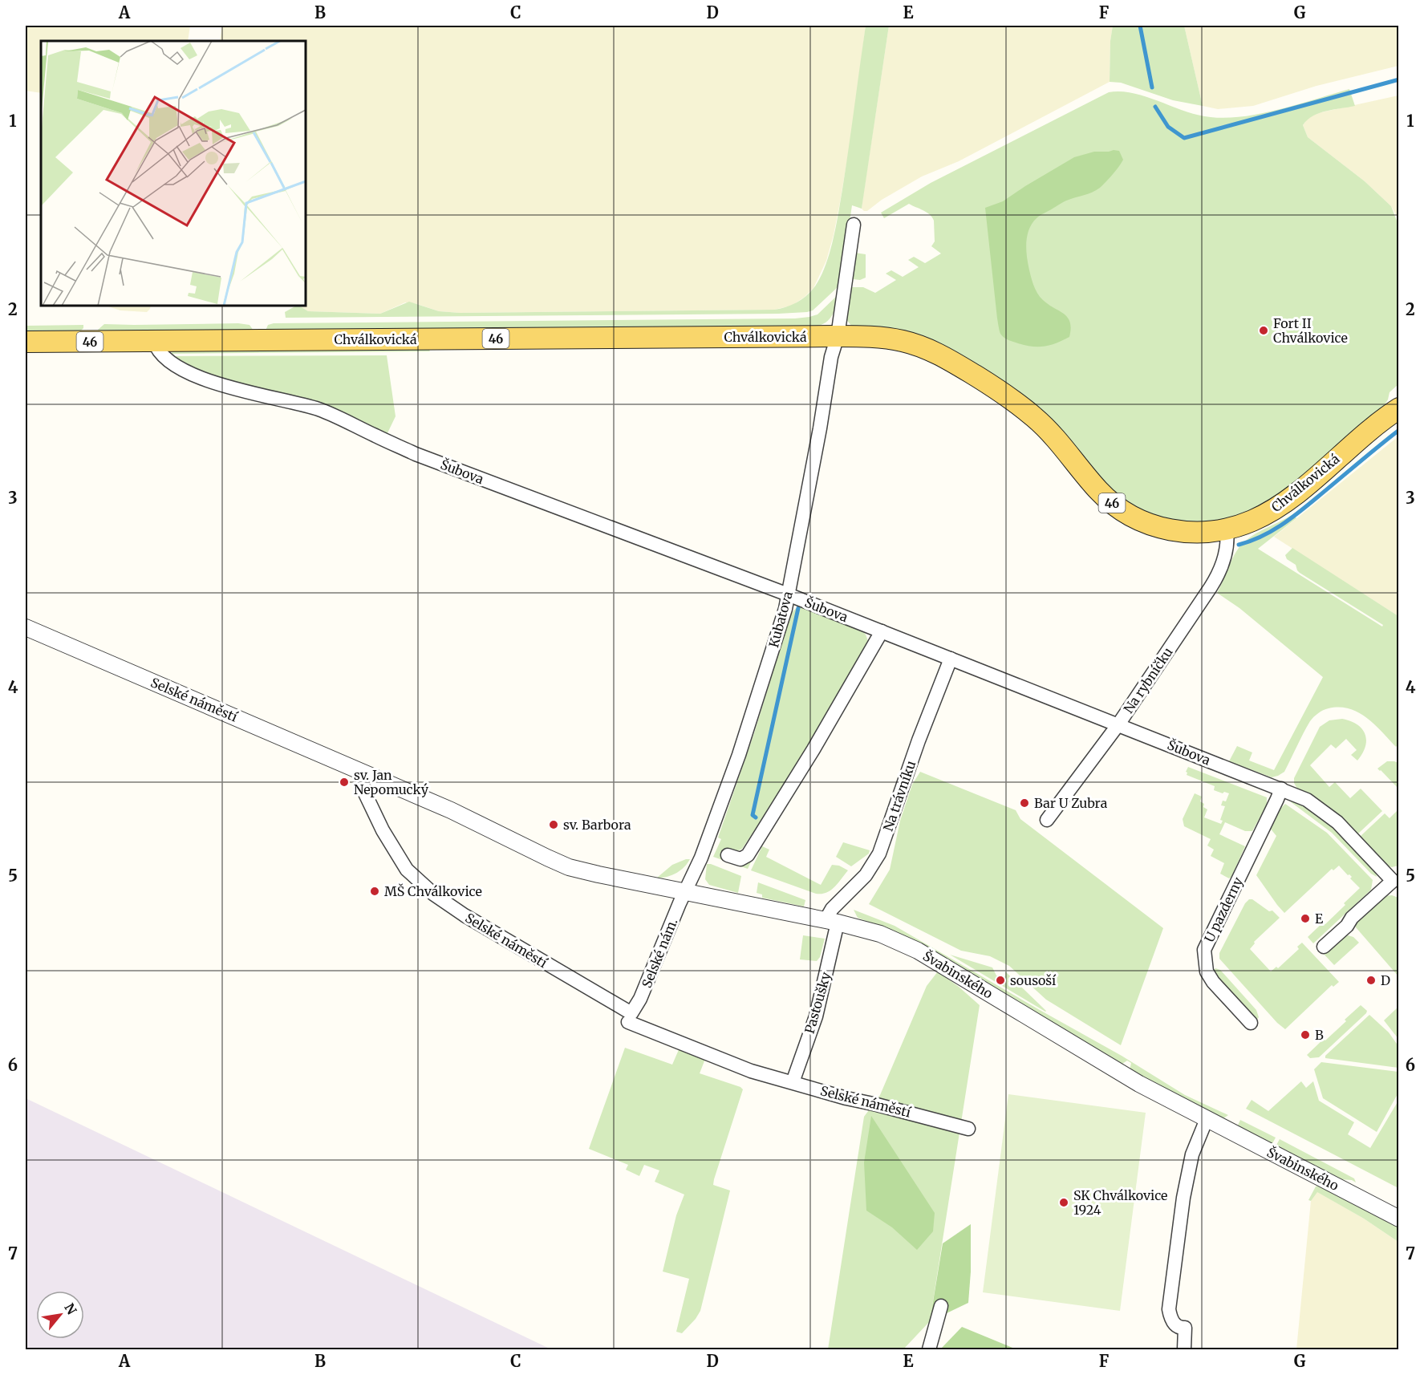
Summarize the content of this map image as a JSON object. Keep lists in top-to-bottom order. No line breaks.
{"streets":{"main road":["Chválkovická","46"],"street":["Šubova","Kubatova","Na rybníčku","Selské náměstí","Na trávníku","U pazderny","Selské nám.","Švabinského","Pastoušky"]},"crossings":[["Chválkovická","Šubova"],["Chválkovická","Kubatova"],["Chválkovická","Na rybníčku"],["Šubova","Kubatova"],["Šubova","Na rybníčku"],["Šubova","Na trávníku"],["Šubova","U pazderny"],["Kubatova","Selské náměstí"],["Kubatova","Selské nám."],["Kubatova","Švabinského"],["Selské náměstí","Selské nám."],["Selské náměstí","Švabinského"],["Selské náměstí","Pastoušky"],["Na trávníku","Švabinského"],["Na trávníku","Pastoušky"],["Selské nám.","Švabinského"],["Švabinského","Pastoušky"]],"places":["Fort II Chválkovice","sv. Jan Nepomucký","Bar U Zubra","sv. Barbora","MŠ Chválkovice","E","sousoší","D","B","SK Chválkovice 1924"],"north":"top right","grid":{"columns":["A","B","C","D","E","F","G"],"rows":["1","2","3","4","5","6","7"]}}
